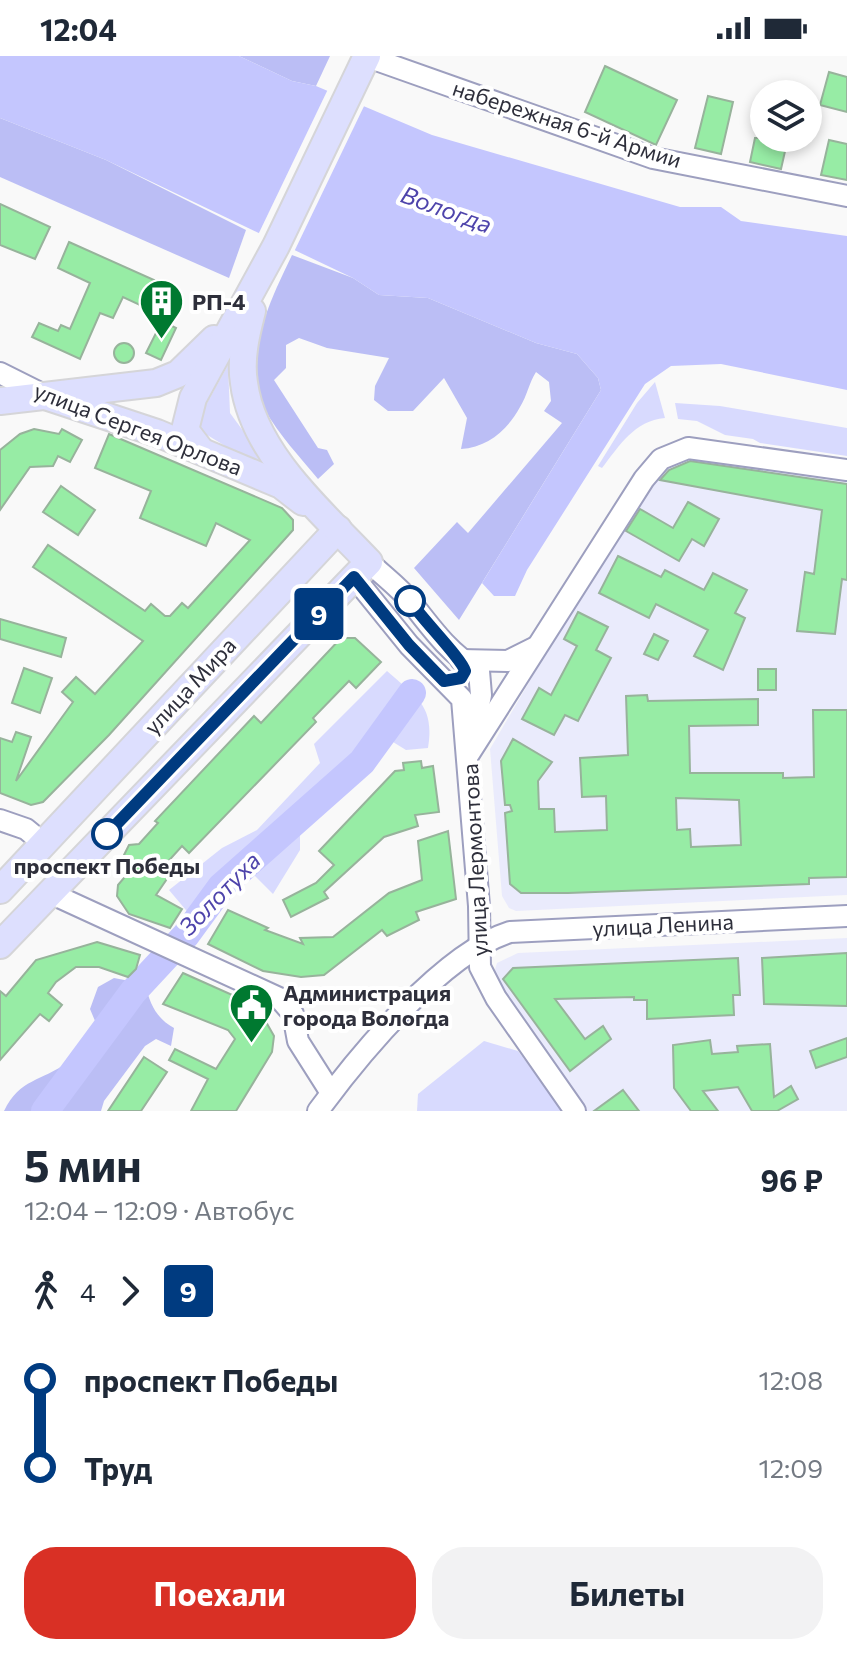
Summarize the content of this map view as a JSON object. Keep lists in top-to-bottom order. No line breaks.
{"streets":{"main road":["улица Сергея Орлова","улица Мира"],"street":["набережная 6-й Армии","улица Лермонтова","улица Ленина"]},"crossings":[["улица Сергея Орлова","улица Мира"],["улица Сергея Орлова","улица Лермонтова"],["улица Лермонтова","улица Ленина"]],"water":["Вологда","Золотуха"],"places":{"building":["РП-4"],"other":["проспект Победы"],"public building":["Администрация города Вологда"]},"lines":["bus line 9"],"page":{"status":"12:04","on_map":"9","heading":["5 мин","12:04 – 12:09 · Автобус","96 ₽"],"legs":["4","9"],"list":[{"name":"проспект Победы","value":"12:08"},{"name":"Труд","value":"12:09"}],"buttons":["Поехали","Билеты"]}}
